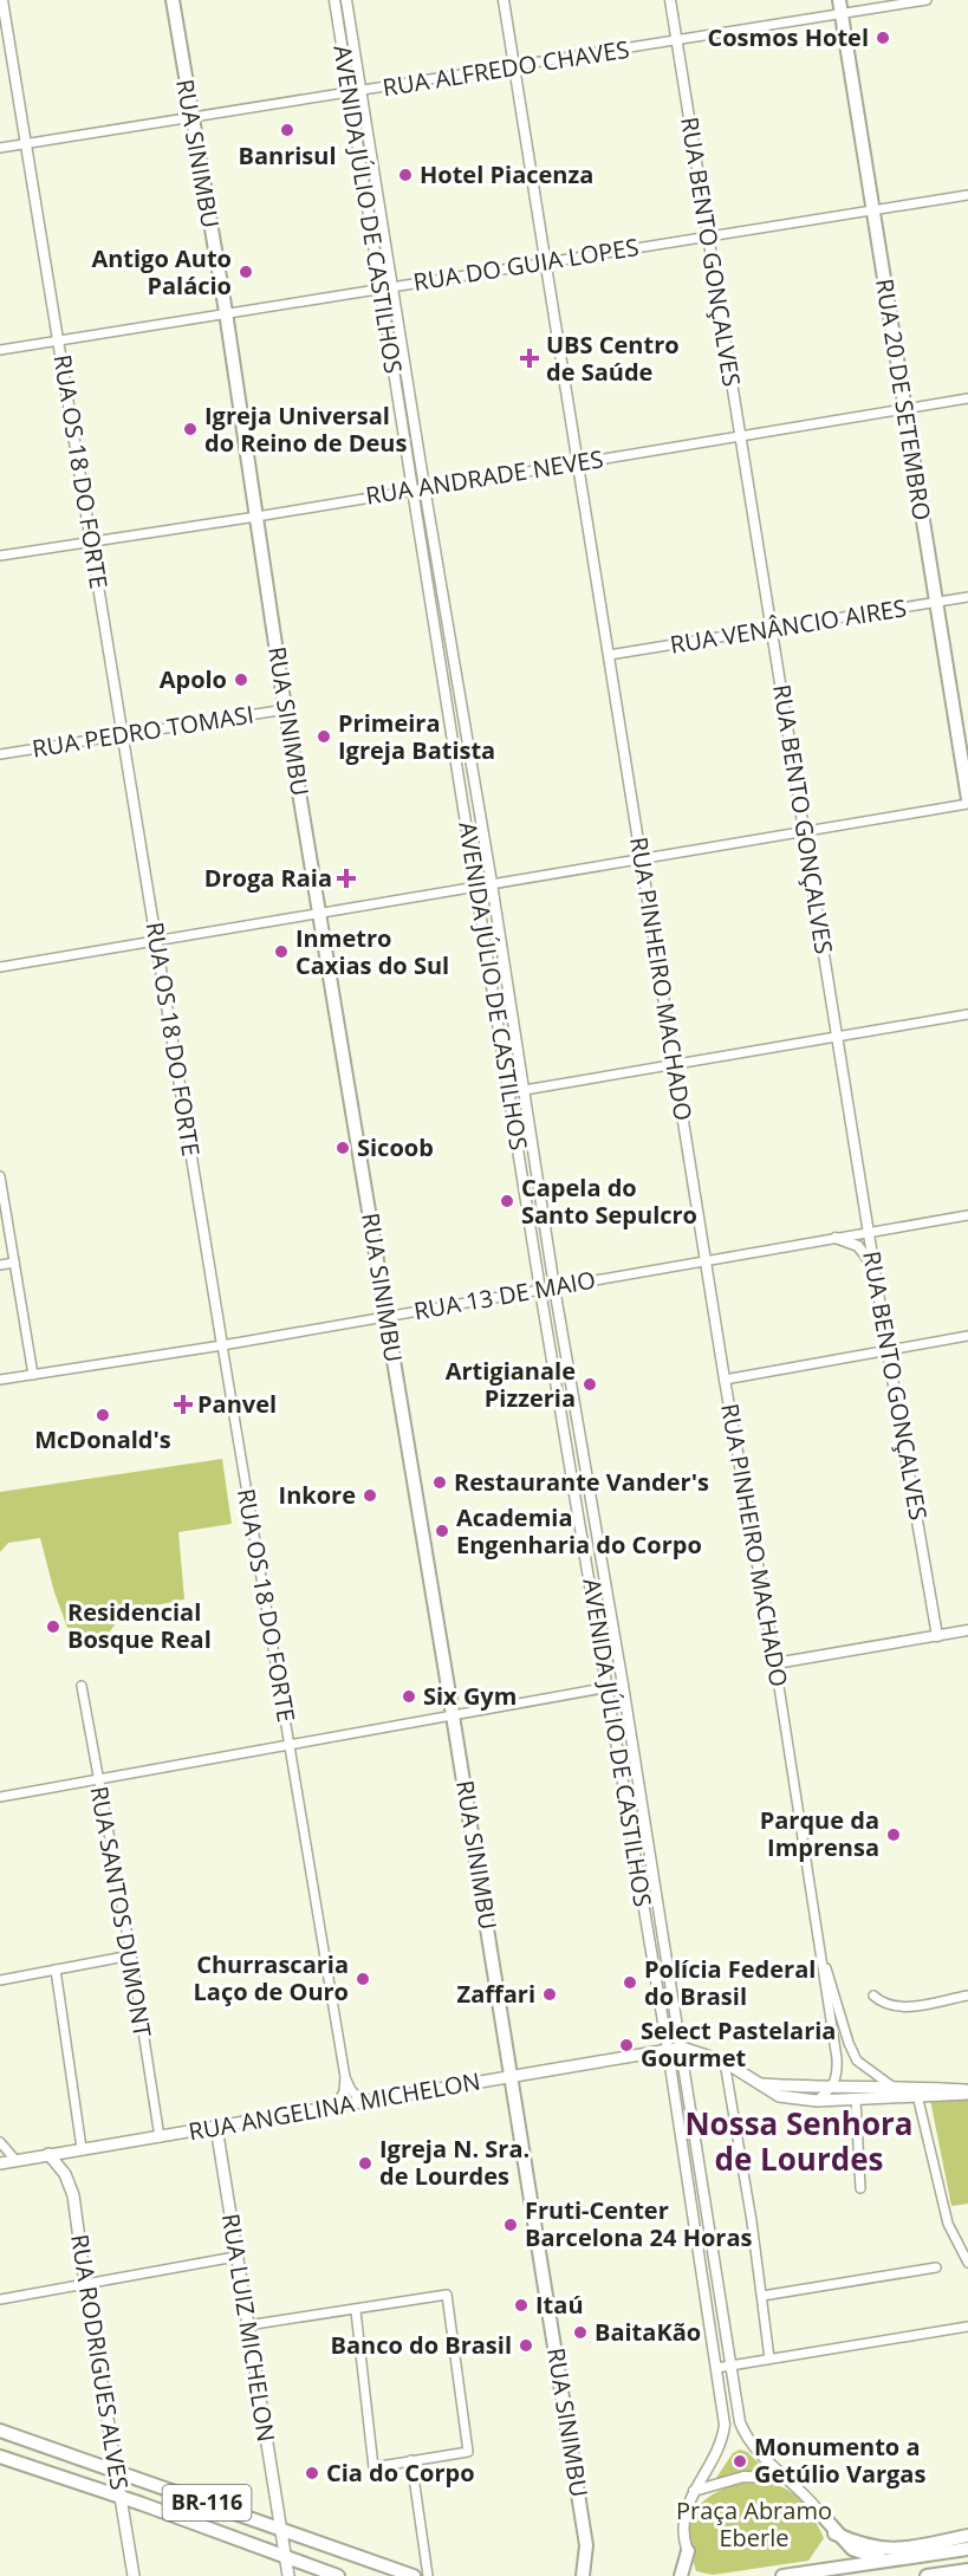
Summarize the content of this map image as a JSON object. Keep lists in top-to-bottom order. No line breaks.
{"streets":{"main road":["RUA SINIMBU","RUA 20 DE SETEMBRO","RUA ANGELINA MICHELON","RUA LUIZ MICHELON","RUA RODRIGUES ALVES","BR-116"],"street":["RUA ALFREDO CHAVES","AVENIDA JÚLIO DE CASTILHOS","RUA BENTO GONÇALVES","RUA DO GUIA LOPES","RUA OS 18 DO FORTE","RUA ANDRADE NEVES","RUA VENÂNCIO AIRES","RUA PEDRO TOMASI","RUA PINHEIRO MACHADO","RUA 13 DE MAIO","RUA SANTOS DUMONT"]},"crossings":[["RUA ALFREDO CHAVES","RUA SINIMBU"],["RUA ALFREDO CHAVES","AVENIDA JÚLIO DE CASTILHOS"],["RUA ALFREDO CHAVES","RUA BENTO GONÇALVES"],["RUA ALFREDO CHAVES","RUA 20 DE SETEMBRO"],["RUA ALFREDO CHAVES","RUA OS 18 DO FORTE"],["RUA ALFREDO CHAVES","RUA PINHEIRO MACHADO"],["RUA SINIMBU","RUA DO GUIA LOPES"],["RUA SINIMBU","RUA ANDRADE NEVES"],["RUA SINIMBU","RUA PEDRO TOMASI"],["RUA SINIMBU","RUA 13 DE MAIO"],["RUA SINIMBU","RUA ANGELINA MICHELON"],["AVENIDA JÚLIO DE CASTILHOS","RUA DO GUIA LOPES"],["AVENIDA JÚLIO DE CASTILHOS","RUA ANDRADE NEVES"],["AVENIDA JÚLIO DE CASTILHOS","RUA 13 DE MAIO"],["AVENIDA JÚLIO DE CASTILHOS","RUA ANGELINA MICHELON"],["RUA BENTO GONÇALVES","RUA DO GUIA LOPES"],["RUA BENTO GONÇALVES","RUA ANDRADE NEVES"],["RUA BENTO GONÇALVES","RUA VENÂNCIO AIRES"],["RUA BENTO GONÇALVES","RUA 13 DE MAIO"],["RUA DO GUIA LOPES","RUA 20 DE SETEMBRO"],["RUA DO GUIA LOPES","RUA OS 18 DO FORTE"],["RUA DO GUIA LOPES","RUA PINHEIRO MACHADO"],["RUA 20 DE SETEMBRO","RUA ANDRADE NEVES"],["RUA 20 DE SETEMBRO","RUA VENÂNCIO AIRES"],["RUA OS 18 DO FORTE","RUA ANDRADE NEVES"],["RUA OS 18 DO FORTE","RUA PEDRO TOMASI"],["RUA OS 18 DO FORTE","RUA 13 DE MAIO"],["RUA OS 18 DO FORTE","RUA ANGELINA MICHELON"],["RUA ANDRADE NEVES","RUA PINHEIRO MACHADO"],["RUA VENÂNCIO AIRES","RUA PINHEIRO MACHADO"],["RUA PINHEIRO MACHADO","RUA 13 DE MAIO"],["RUA SANTOS DUMONT","RUA ANGELINA MICHELON"],["RUA ANGELINA MICHELON","RUA LUIZ MICHELON"],["RUA ANGELINA MICHELON","RUA RODRIGUES ALVES"],["RUA LUIZ MICHELON","BR-116"],["RUA RODRIGUES ALVES","BR-116"]],"districts":["Nossa Senhora de Lourdes"],"parks":["Praça Abramo Eberle"],"places":{"other":["Cosmos Hotel","Banrisul","Hotel Piacenza","Antigo Auto Palácio","Igreja Universal do Reino de Deus","Apolo","Primeira Igreja Batista","Inmetro Caxias do Sul","Sicoob","Capela do Santo Sepulcro","Artigianale Pizzeria","McDonald's","Restaurante Vander's","Inkore","Academia Engenharia do Corpo","Residencial Bosque Real","Six Gym","Parque da Imprensa","Churrascaria Laço de Ouro","Polícia Federal do Brasil","Zaffari","Select Pastelaria Gourmet","Igreja N. Sra. de Lourdes","Fruti-Center Barcelona 24 Horas","Itaú","BaitaKão","Banco do Brasil","Monumento a Getúlio Vargas","Cia do Corpo"],"health":["UBS Centro de Saúde","Droga Raia","Panvel"]}}
